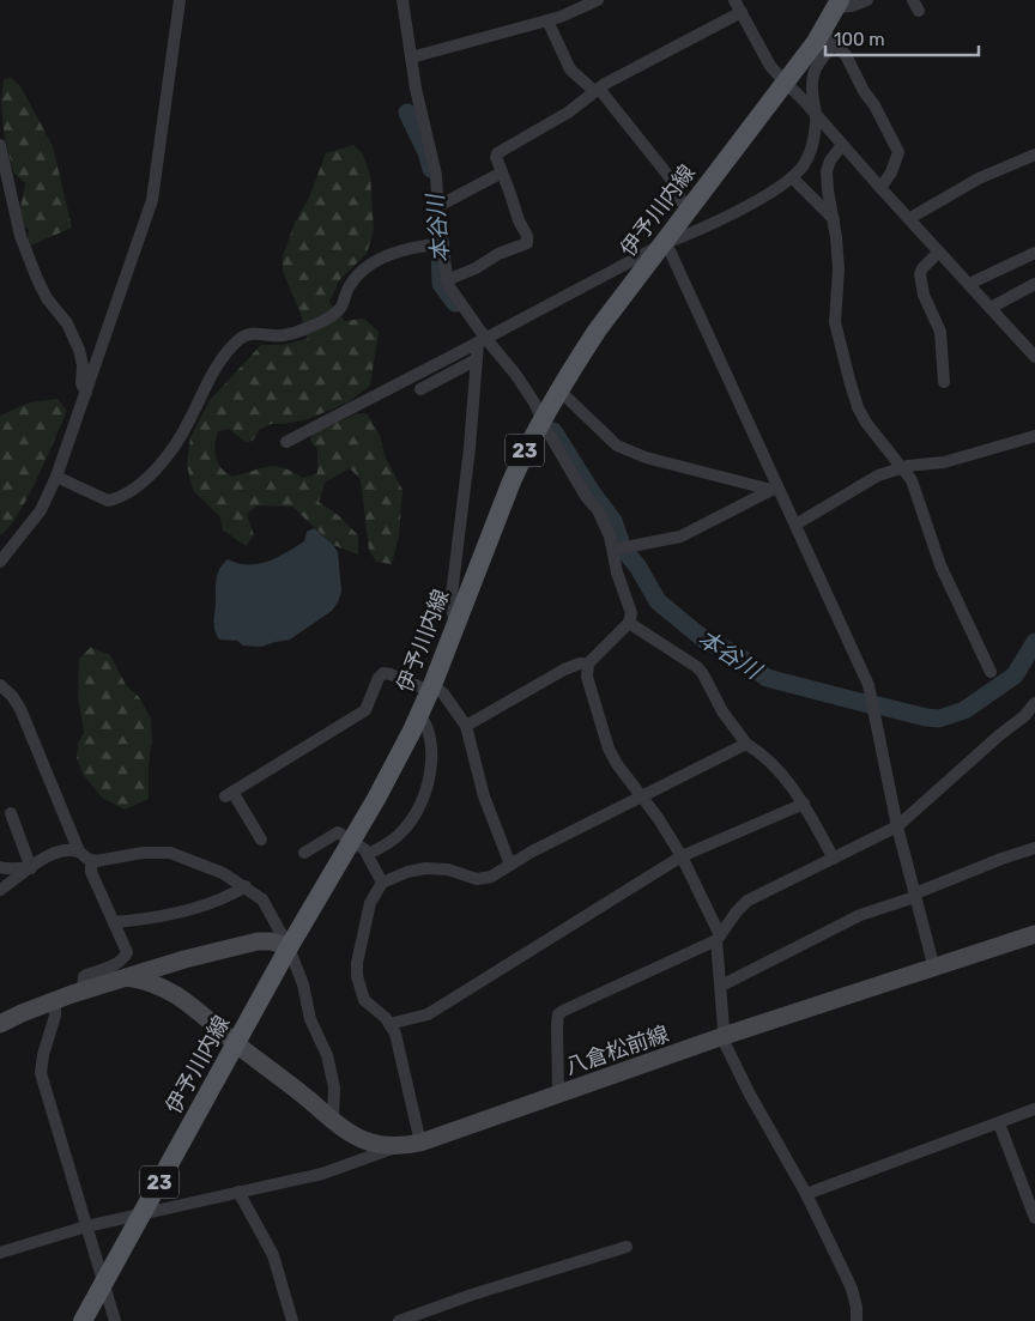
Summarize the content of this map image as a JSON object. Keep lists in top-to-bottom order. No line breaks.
{"streets":{"main road":["伊予川内線","23","八倉松前線"]},"crossings":[["伊予川内線","八倉松前線"]],"water":["本谷川"],"scale_bar":"100 m"}
